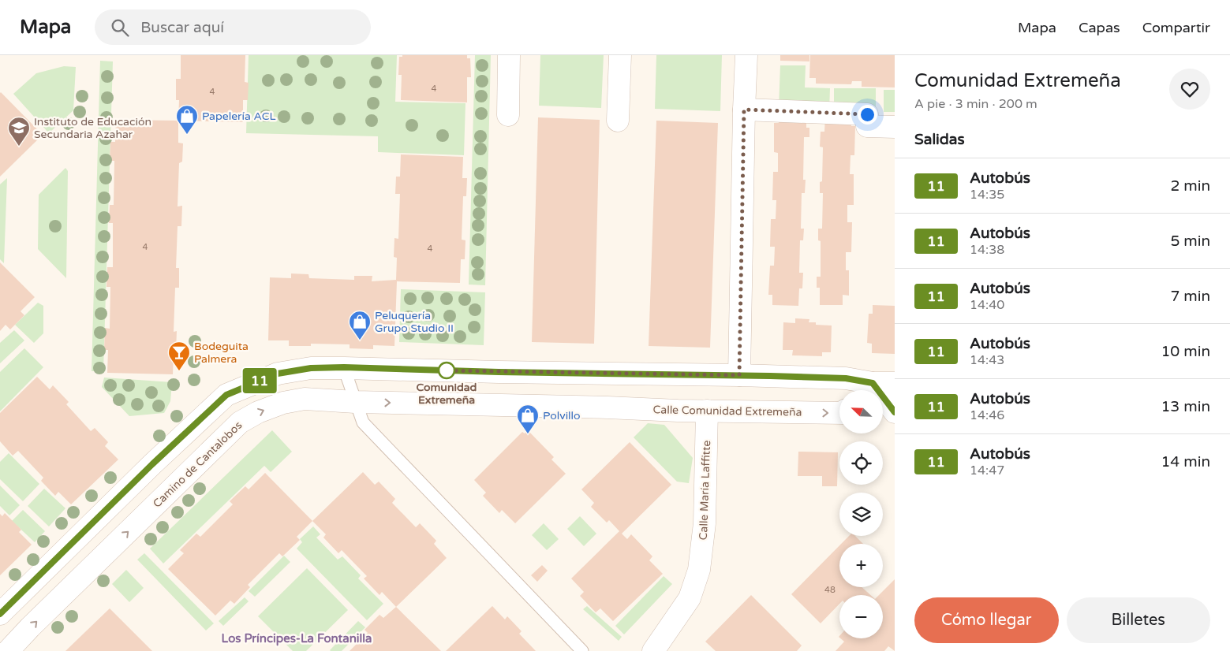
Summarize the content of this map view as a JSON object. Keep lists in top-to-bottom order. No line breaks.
{"streets":{"street":["Calle Comunidad Extremeña","Camino de Cantalobos","Calle María Laffitte"]},"crossings":[["Calle Comunidad Extremeña","Camino de Cantalobos"],["Calle Comunidad Extremeña","Calle María Laffitte"]],"districts":["Los Príncipes-La Fontanilla"],"places":{"shop":["Papelería ACL","Peluquería Grupo Studio II","Polvillo"],"school or university":["Instituto de Educación Secundaria Azahar"],"other":["Comunidad Extremeña"],"bar":["Bodeguita Palmera"]},"lines":["bus line 11"],"house_numbers":["4","4","4","4","48"],"north":"top left","page":{"header":"Mapa","search":"Buscar aquí","nav":["Mapa","Capas","Compartir"],"on_map":"11","heading":[["Comunidad Extremeña","A pie · 3 min · 200 m"],"Salidas"],"list":[{"mark":"11","name":"Autobús","note":"14:35","value":"2 min"},{"mark":"11","name":"Autobús","note":"14:38","value":"5 min"},{"mark":"11","name":"Autobús","note":"14:40","value":"7 min"},{"mark":"11","name":"Autobús","note":"14:43","value":"10 min"},{"mark":"11","name":"Autobús","note":"14:46","value":"13 min"},{"mark":"11","name":"Autobús","note":"14:47","value":"14 min"}],"map_buttons":["+","−"],"buttons":["Cómo llegar","Billetes"]}}
